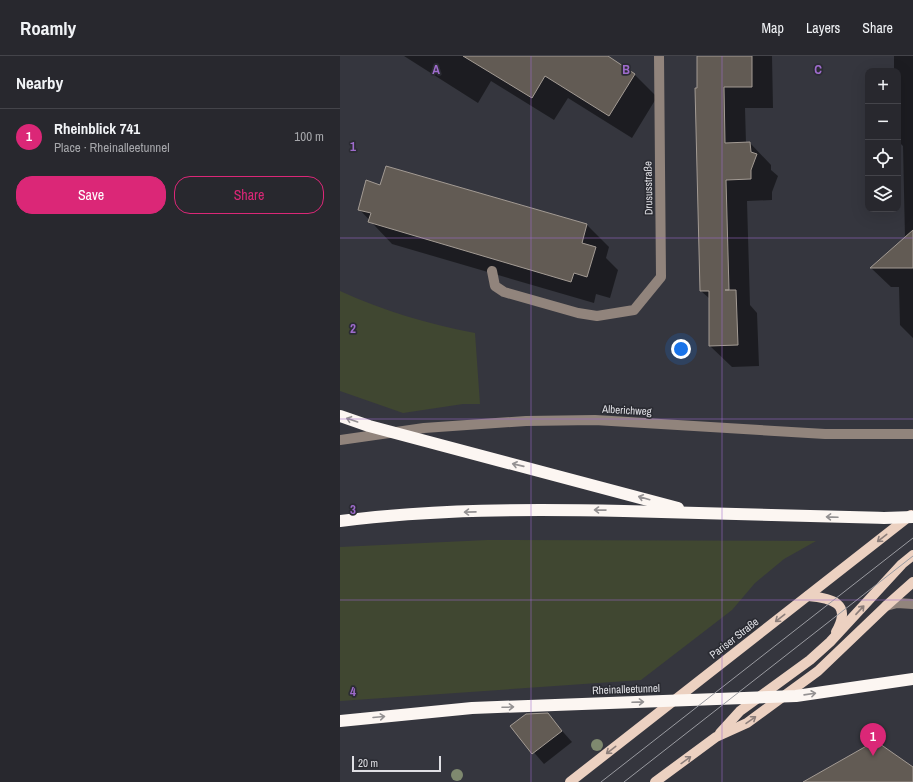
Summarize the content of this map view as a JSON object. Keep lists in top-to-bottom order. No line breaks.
{"streets":{"highway":["Rheinalleetunnel"],"main road":["Pariser Straße"],"street":["Drususstraße","Alberichweg"]},"one_way":["Rheinalleetunnel"],"scale_bar":"20 m","page":{"header":"Roamly","nav":["Map","Layers","Share"],"heading":"Nearby","map_buttons":["+","−"],"list":[{"mark":"1","name":"Rheinblick 741","note":"Place · Rheinalleetunnel","value":"100 m"}],"buttons":["Save","Share"],"pins":"1","scale":"20 m"},"grid":{"columns":["A","B","C"],"rows":["1","2","3","4"]}}
